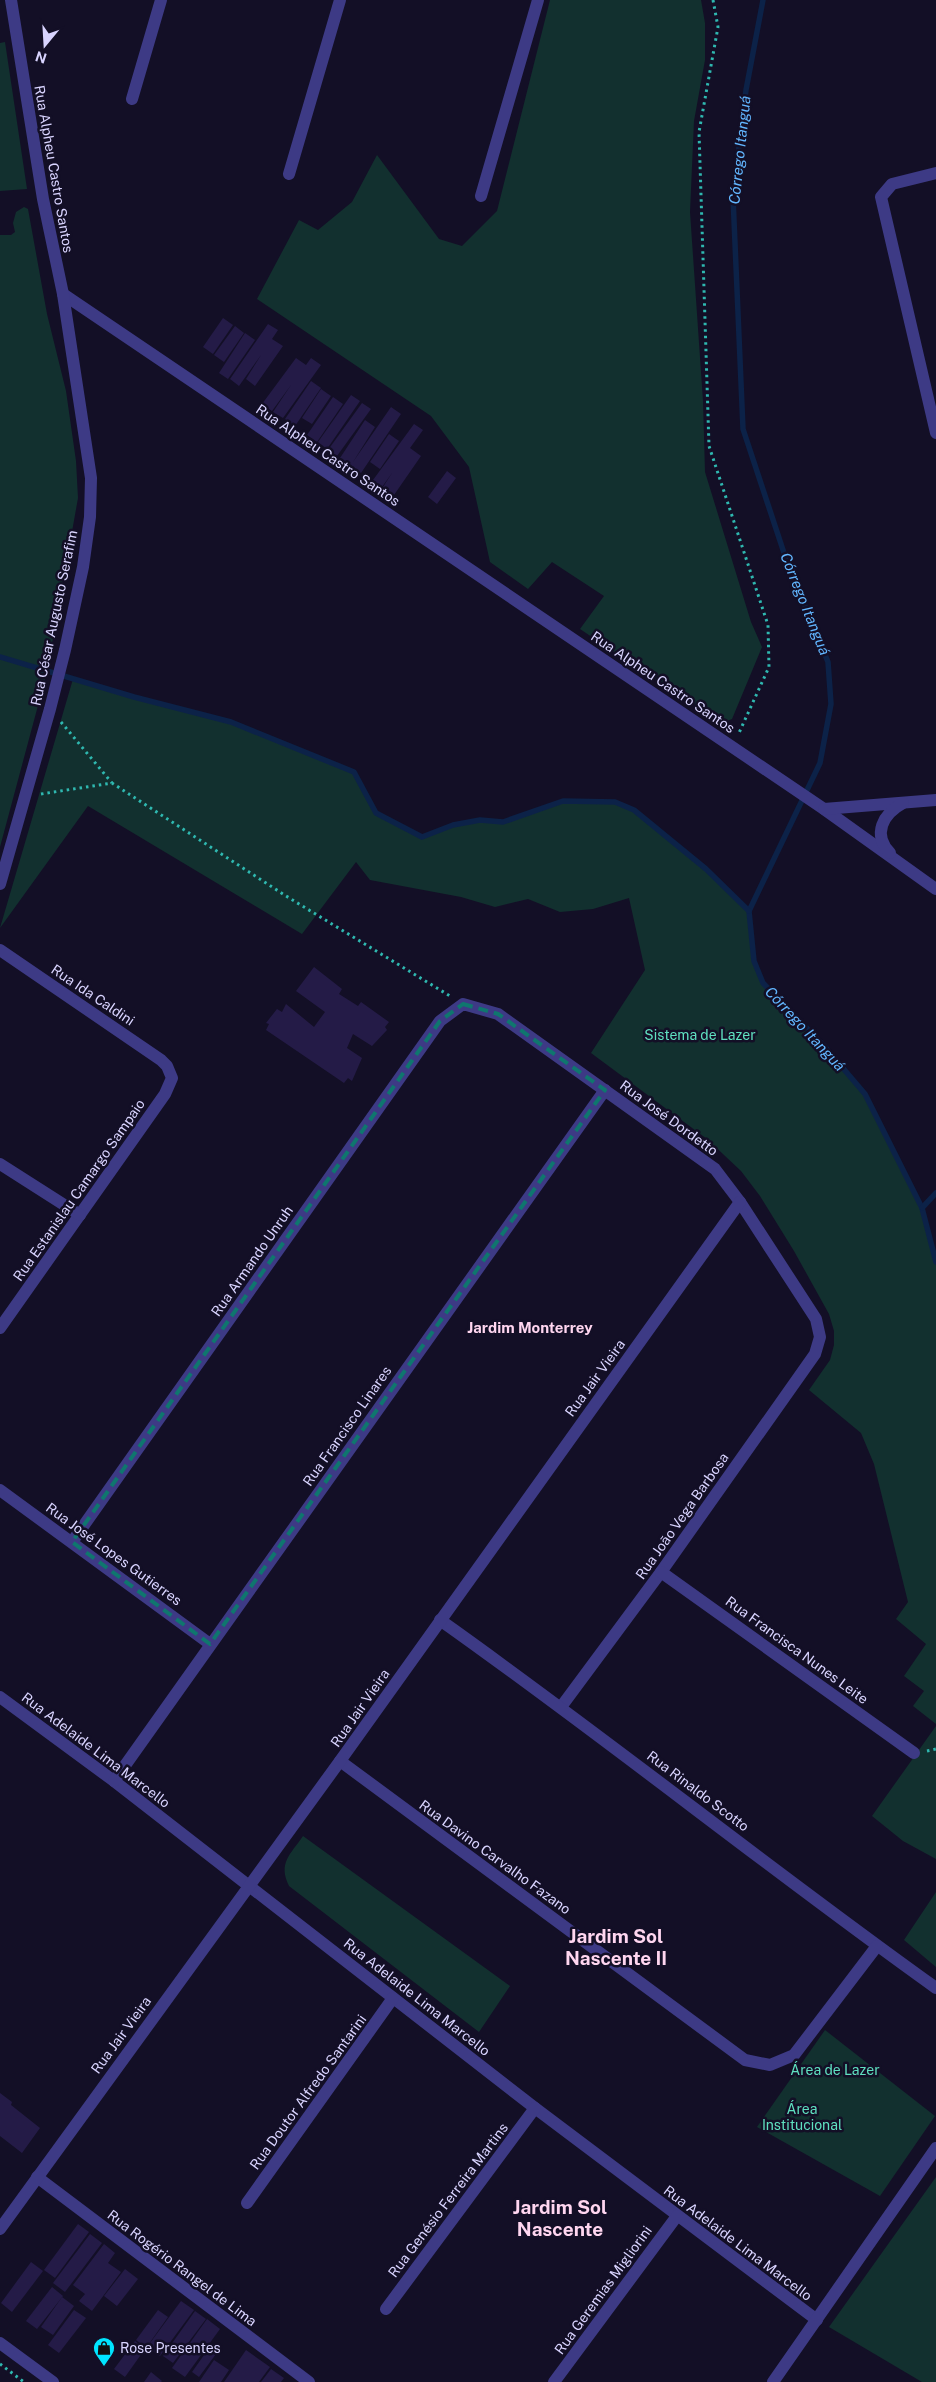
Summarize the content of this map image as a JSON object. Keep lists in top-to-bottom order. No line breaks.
{"streets":{"street":["Rua Alpheu Castro Santos","Rua César Augusto Serafim","Rua Ida Caldini","Rua José Dordetto","Rua Estanislau Camargo Sampaio","Rua Armando Unruh","Rua Jair Vieira","Rua Francisco Linares","Rua João Vega Barbosa","Rua José Lopes Gutierres","Rua Francisca Nunes Leite","Rua Adelaide Lima Marcello","Rua Rinaldo Scotto","Rua Davino Carvalho Fazano","Rua Doutor Alfredo Santarini","Rua Genésio Ferreira Martins","Rua Rogério Rangel de Lima","Rua Geremias Migliorini"]},"crossings":[["Rua Alpheu Castro Santos","Rua César Augusto Serafim"],["Rua Ida Caldini","Rua Estanislau Camargo Sampaio"],["Rua José Dordetto","Rua Armando Unruh"],["Rua José Dordetto","Rua Jair Vieira"],["Rua José Dordetto","Rua Francisco Linares"],["Rua José Dordetto","Rua João Vega Barbosa"],["Rua Armando Unruh","Rua José Lopes Gutierres"],["Rua Jair Vieira","Rua Adelaide Lima Marcello"],["Rua Jair Vieira","Rua Rinaldo Scotto"],["Rua Jair Vieira","Rua Davino Carvalho Fazano"],["Rua Jair Vieira","Rua Rogério Rangel de Lima"],["Rua Francisco Linares","Rua José Lopes Gutierres"],["Rua Francisco Linares","Rua Adelaide Lima Marcello"],["Rua João Vega Barbosa","Rua Francisca Nunes Leite"],["Rua João Vega Barbosa","Rua Rinaldo Scotto"],["Rua Adelaide Lima Marcello","Rua Doutor Alfredo Santarini"],["Rua Adelaide Lima Marcello","Rua Genésio Ferreira Martins"],["Rua Adelaide Lima Marcello","Rua Geremias Migliorini"],["Rua Rinaldo Scotto","Rua Davino Carvalho Fazano"]],"districts":["Jardim Monterrey","Jardim Sol Nascente II","Jardim Sol Nascente"],"water":["Córrego Itanguá"],"parks":["Sistema de Lazer","Área de Lazer","Área Institucional"],"places":{"shop":["Rose Presentes"]},"north":"bottom"}
